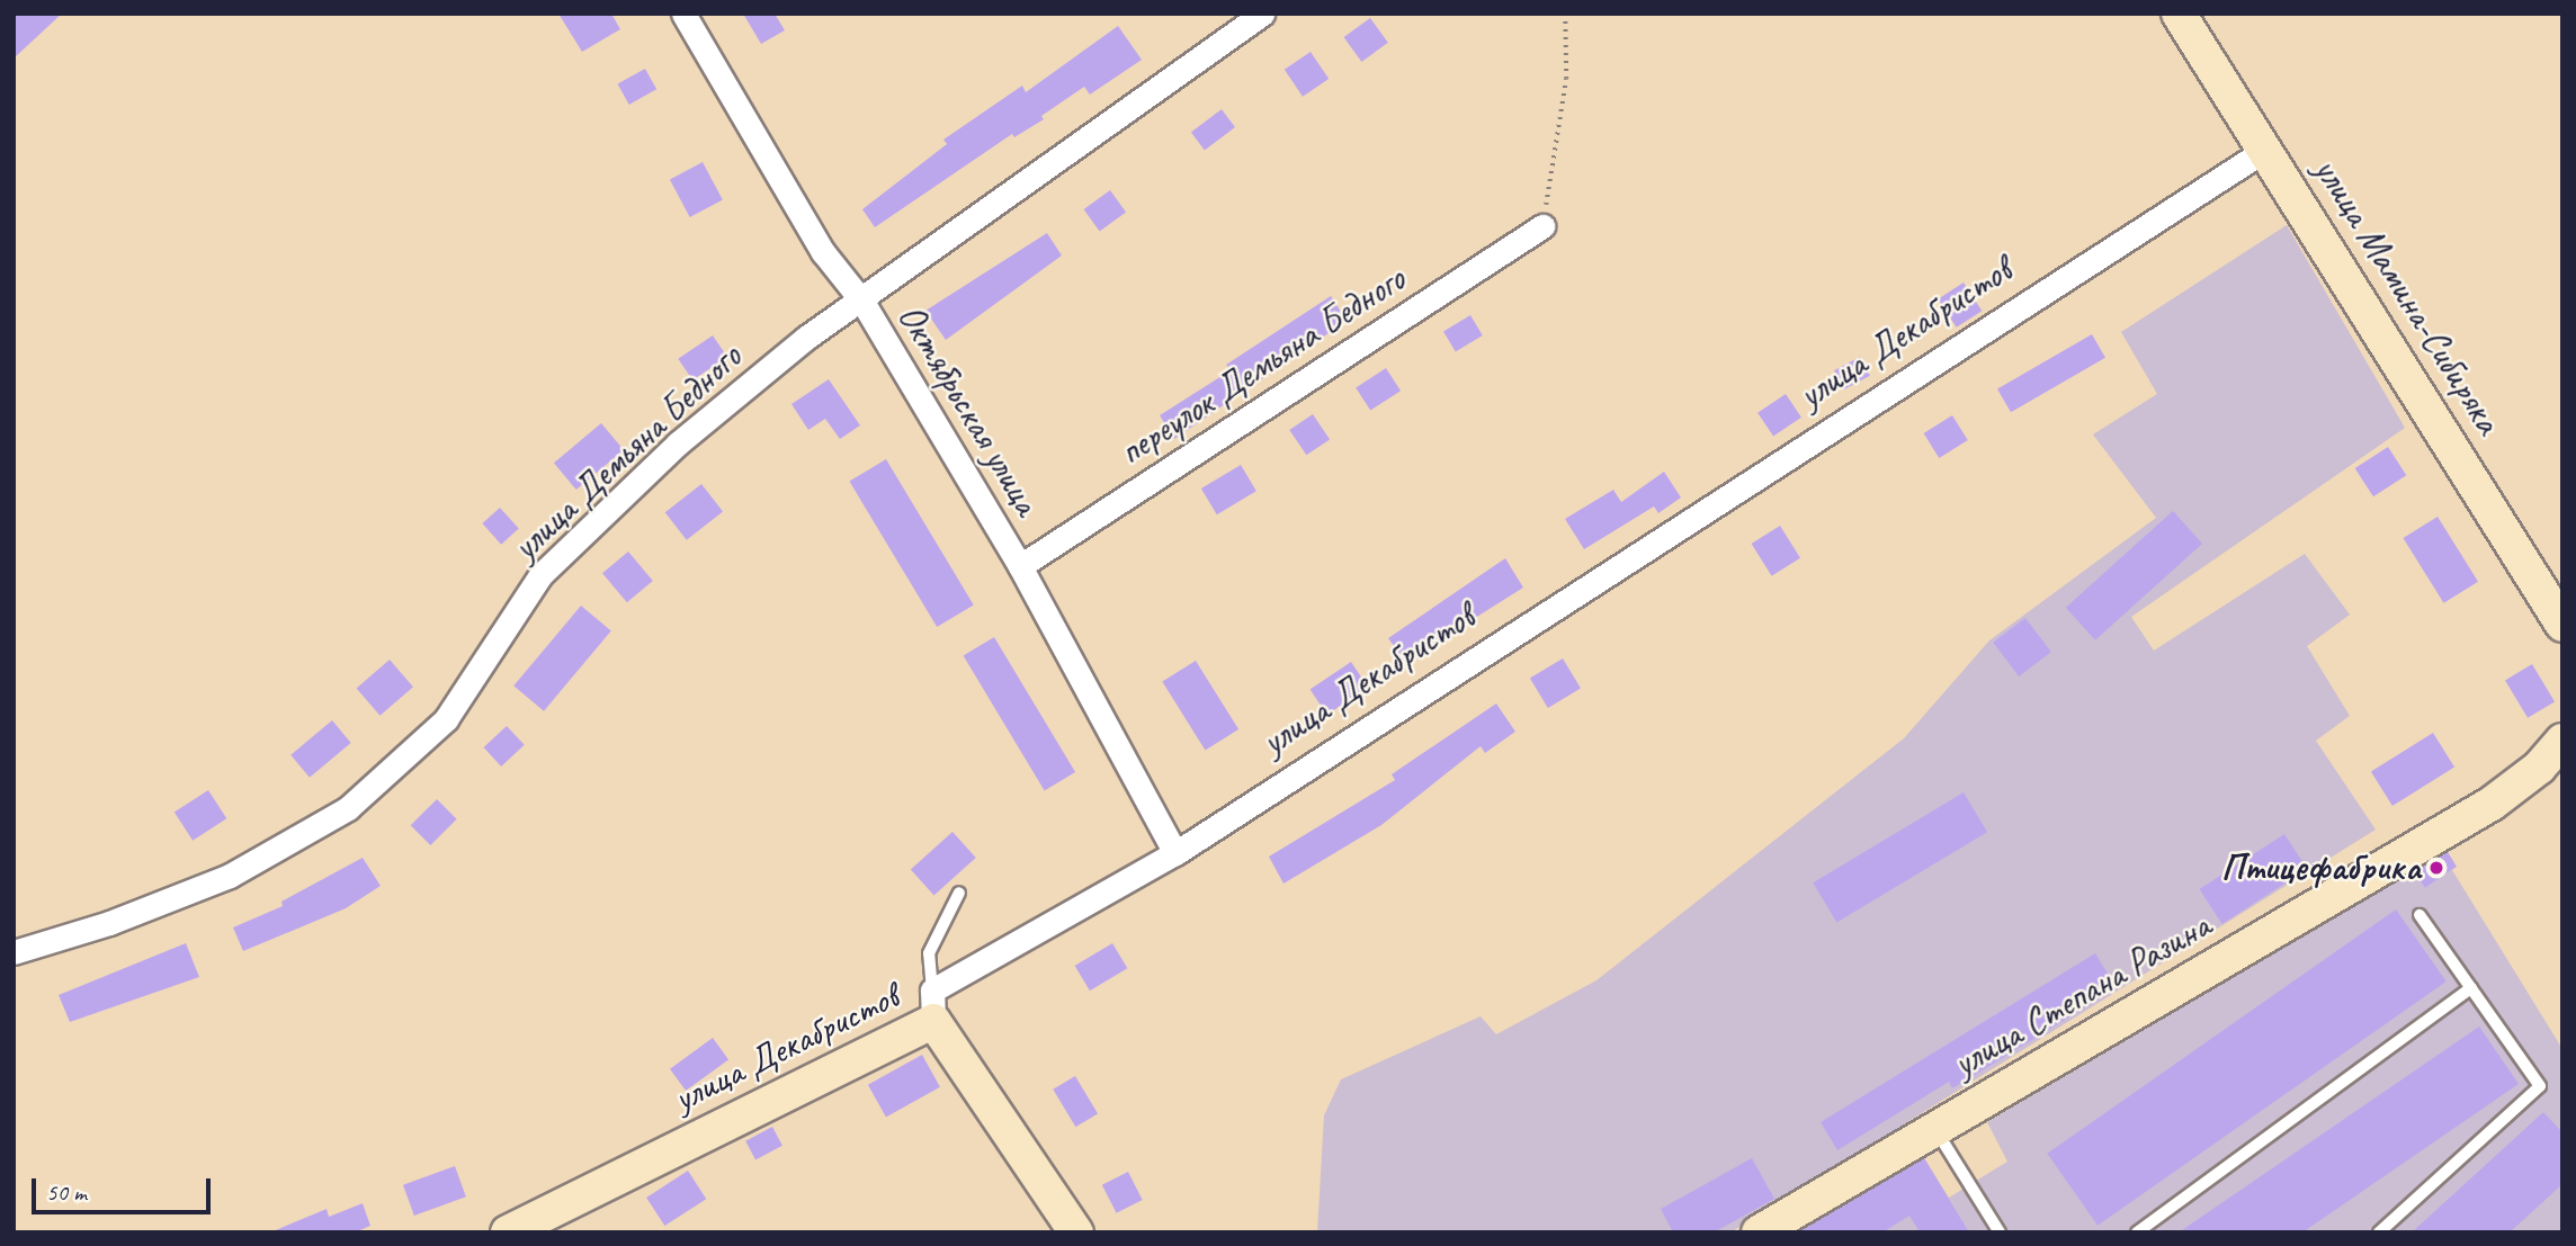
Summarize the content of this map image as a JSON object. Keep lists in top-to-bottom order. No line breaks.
{"streets":{"street":["улица Мамина-Сибиряка","улица Декабристов","переулок Демьяна Бедного","Октябрьская улица","улица Демьяна Бедного","улица Степана Разина"]},"crossings":[["улица Мамина-Сибиряка","улица Декабристов"],["улица Декабристов","Октябрьская улица"],["переулок Демьяна Бедного","Октябрьская улица"],["Октябрьская улица","улица Демьяна Бедного"]],"places":["Птицефабрика"],"scale_bar":"50 m"}
